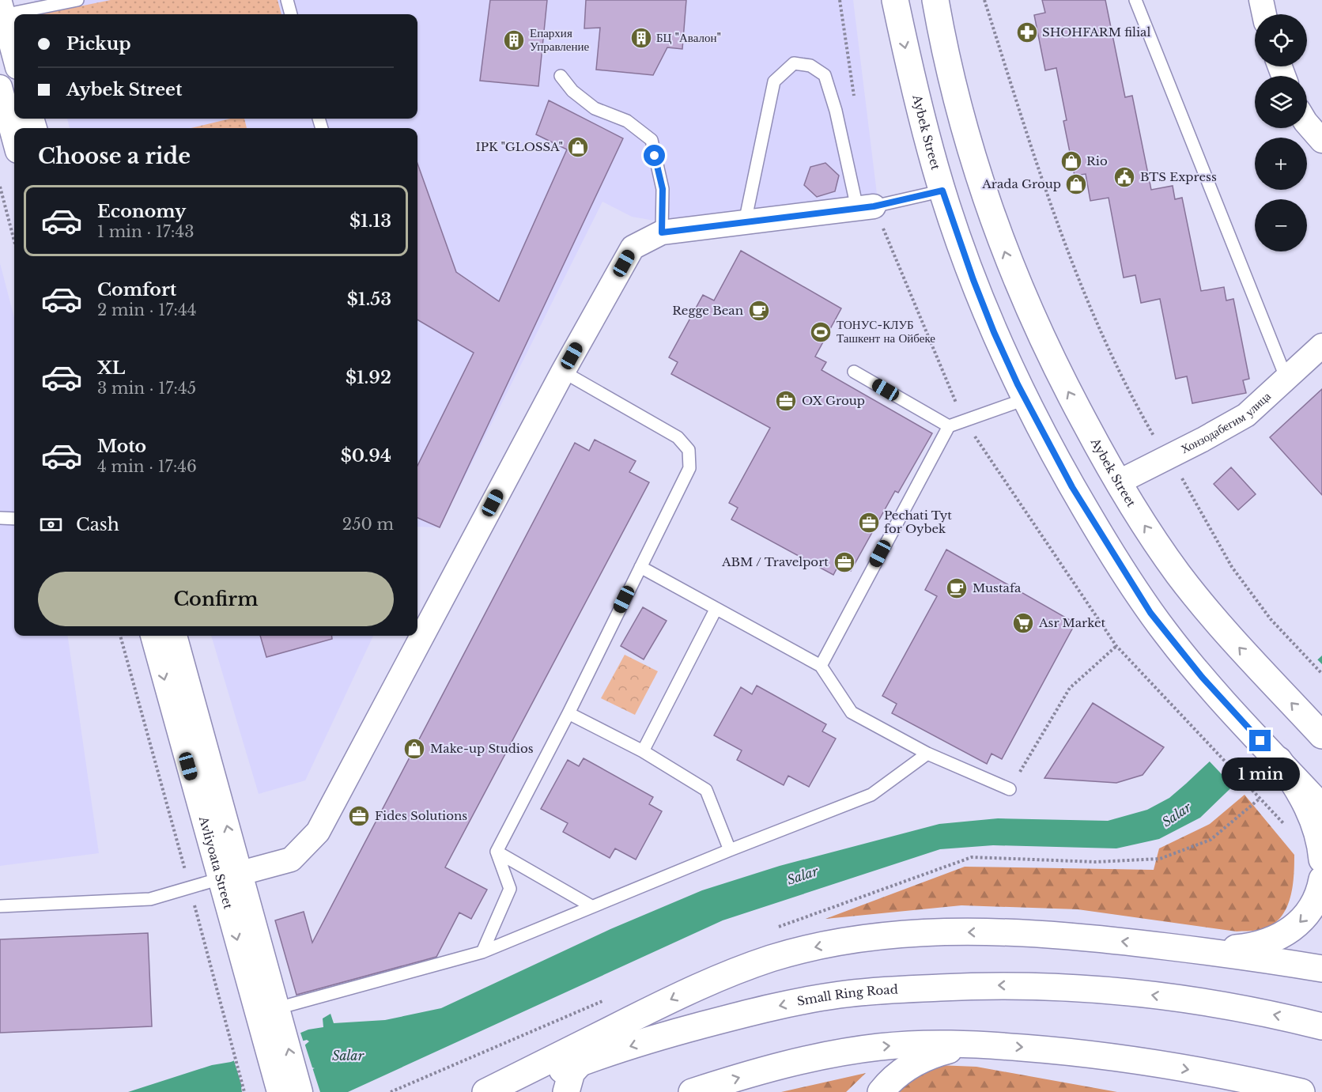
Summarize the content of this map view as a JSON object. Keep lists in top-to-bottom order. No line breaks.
{"streets":{"main road":["Aybek Street"],"street":["Хонзодабегим улица","Avliyoata Street"]},"crossings":[["Aybek Street","Хонзодабегим улица"]],"water":["Salar"],"places":{"pharmacy":["SHOHFARM filial"],"building":["БЦ \"Авалон\"","Епархия Управление"],"shop":["IPK \"GLOSSA\"","Rio","Arada Group","Make-up Studios"],"public building":["BTS Express"],"cafe":["Regge Bean","Mustafa"],"sports":["ТОНУС-КЛУБ Ташкент на Ойбеке"],"office":["OX Group","Pechati Tyt for Oybek","ABM / Travelport","Fides Solutions"],"supermarket":["Asr Market"]},"page":{"map_buttons":["+","−"],"banner":["Pickup","Aybek Street"],"heading":"Choose a ride","list":[{"name":"Economy","note":"1 min · 17:43","value":"$1.13"},{"name":"Comfort","note":"2 min · 17:44","value":"$1.53"},{"name":"XL","note":"3 min · 17:45","value":"$1.92"},{"name":"Moto","note":"4 min · 17:46","value":"$0.94"}],"pay":["Cash","250 m"],"buttons":"Confirm","bubble":"1 min"}}
